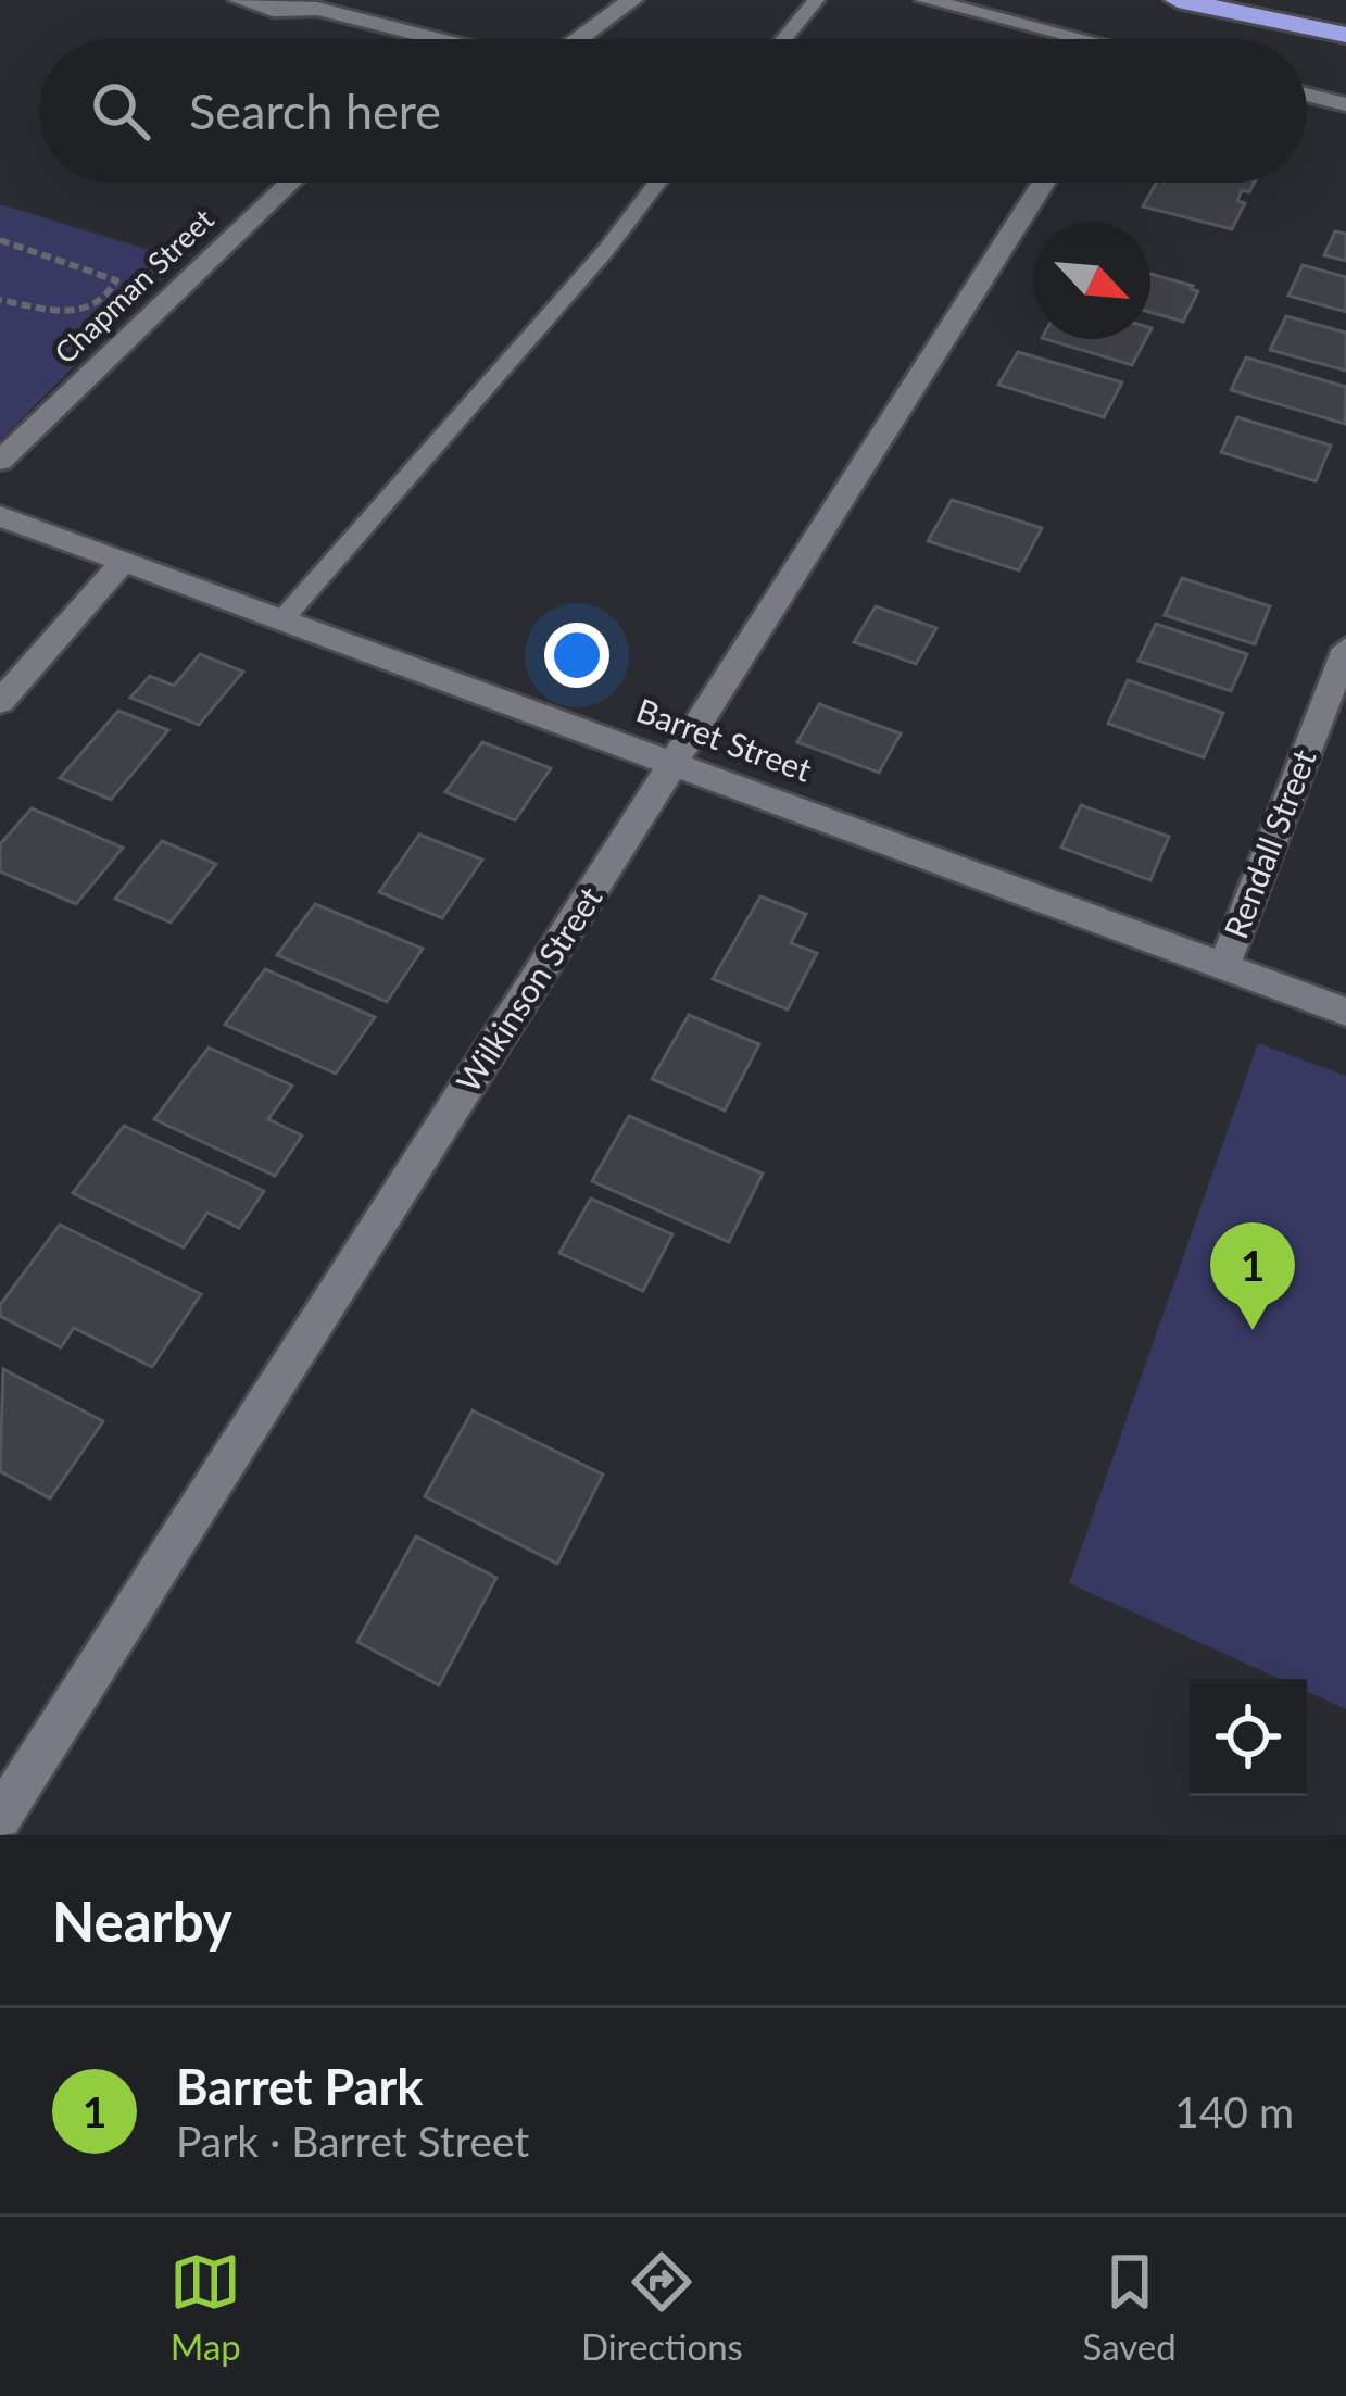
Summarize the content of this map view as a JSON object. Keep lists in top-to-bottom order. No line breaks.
{"streets":{"street":["Chapman Street","Barret Street","Rendall Street","Wilkinson Street"]},"crossings":[["Barret Street","Rendall Street"],["Barret Street","Wilkinson Street"]],"north":"bottom right","page":{"search":"Search here","pins":"1","heading":"Nearby","list":[{"mark":"1","name":"Barret Park","note":"Park · Barret Street","value":"140 m"}],"nav":["Map","Directions","Saved"]}}
